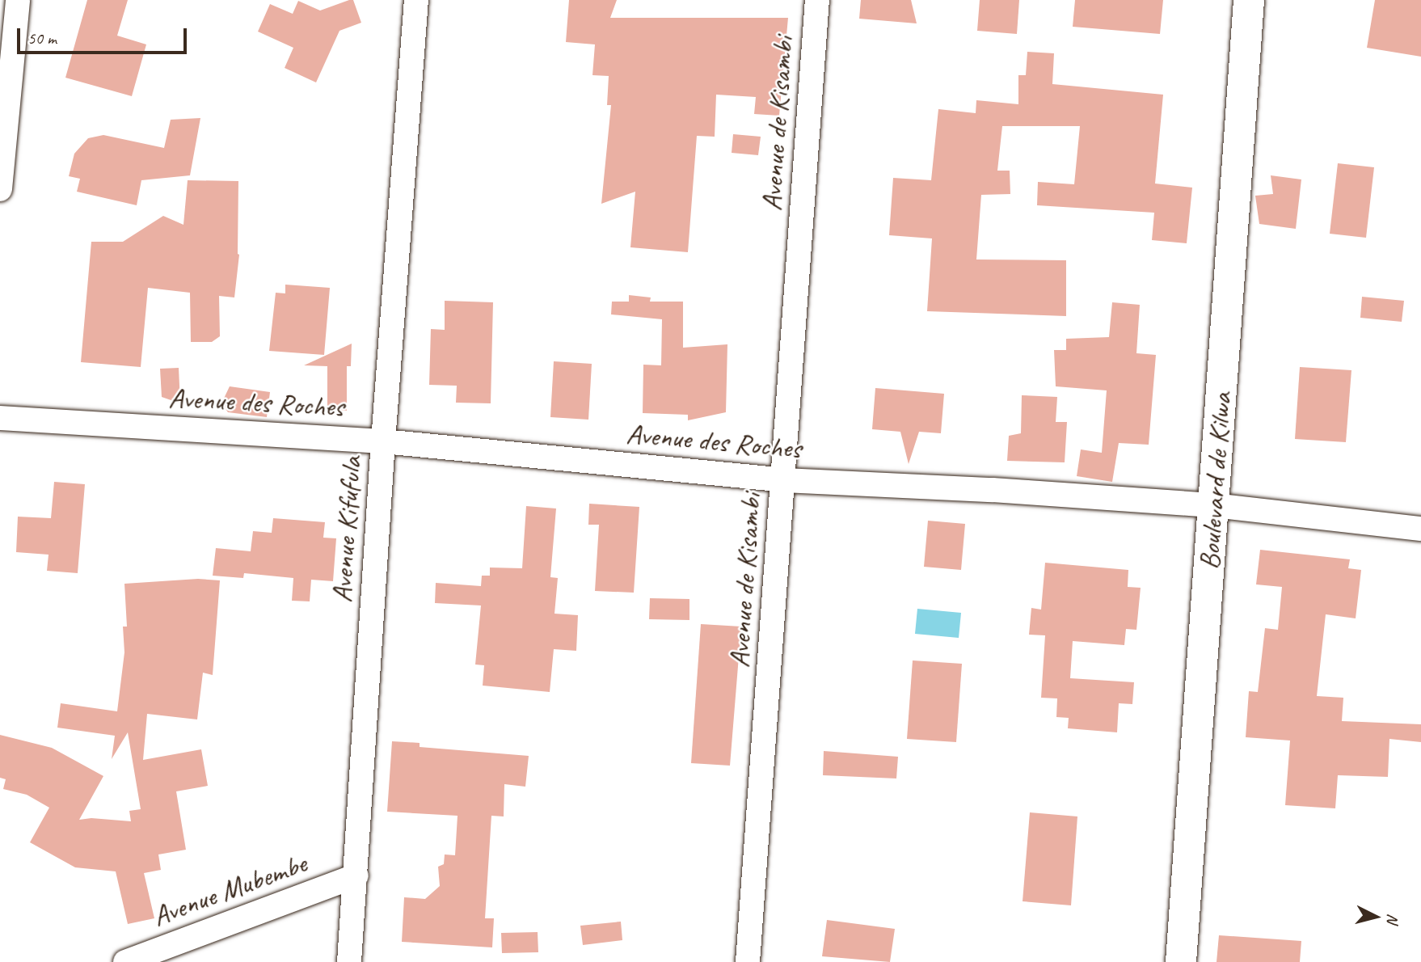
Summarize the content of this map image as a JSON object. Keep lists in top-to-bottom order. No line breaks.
{"streets":{"street":["Avenue de Kisambi","Avenue des Roches","Boulevard de Kilwa","Avenue Kifufula","Avenue Mubembe"]},"crossings":[["Avenue de Kisambi","Avenue des Roches"],["Avenue des Roches","Boulevard de Kilwa"],["Avenue des Roches","Avenue Kifufula"],["Avenue Kifufula","Avenue Mubembe"]],"scale_bar":"50 m","north":"right"}
